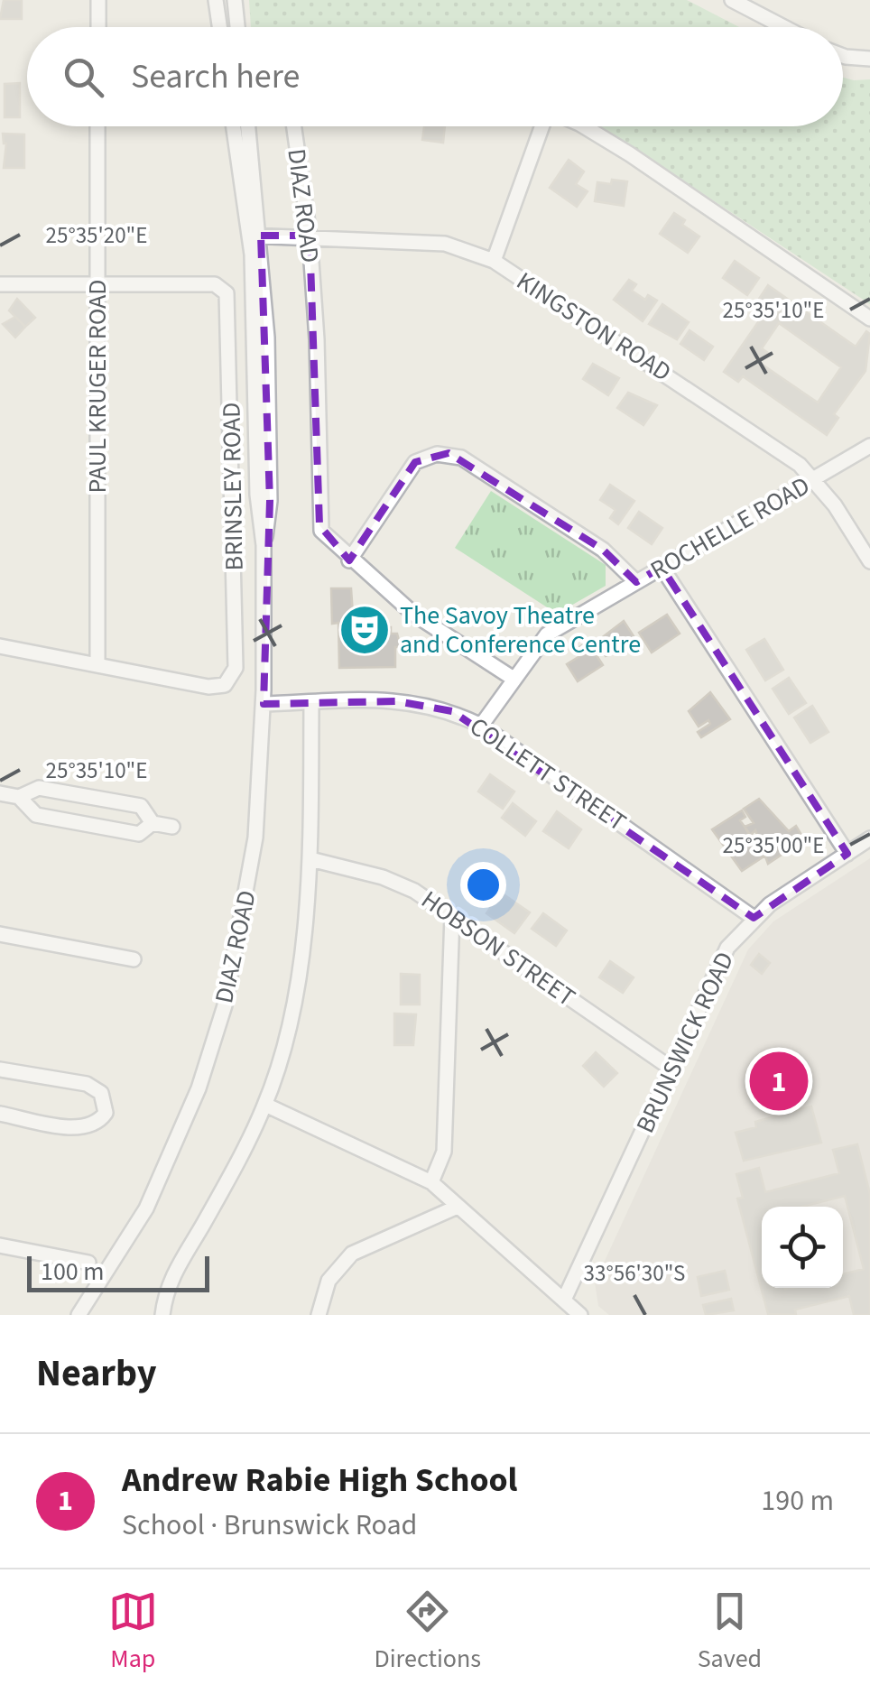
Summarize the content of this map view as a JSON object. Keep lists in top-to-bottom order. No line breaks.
{"streets":{"street":["DIAZ ROAD","KINGSTON ROAD","PAUL KRUGER ROAD","BRINSLEY ROAD","ROCHELLE ROAD","COLLETT STREET","HOBSON STREET","BRUNSWICK ROAD"]},"crossings":[["DIAZ ROAD","KINGSTON ROAD"],["DIAZ ROAD","COLLETT STREET"],["KINGSTON ROAD","ROCHELLE ROAD"],["PAUL KRUGER ROAD","BRINSLEY ROAD"],["ROCHELLE ROAD","COLLETT STREET"],["COLLETT STREET","BRUNSWICK ROAD"],["HOBSON STREET","BRUNSWICK ROAD"]],"places":{"theatre":["The Savoy Theatre and Conference Centre"]},"scale_bar":"100 m","page":{"search":"Search here","pins":"1","scale":"100 m","heading":"Nearby","list":[{"mark":"1","name":"Andrew Rabie High School","note":"School · Brunswick Road","value":"190 m"}],"nav":["Map","Directions","Saved"]},"coordinates":["25°35'20\"E","25°35'10\"E","25°35'00\"E","33°56'30\"S"]}
